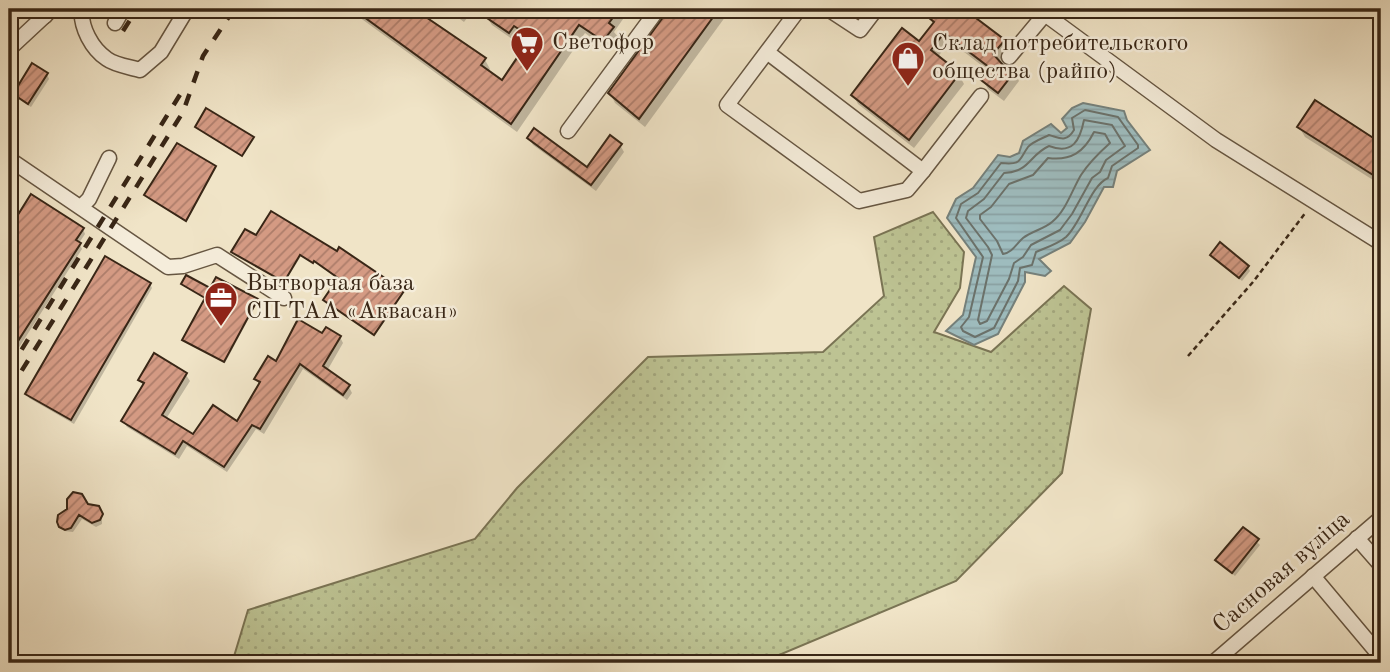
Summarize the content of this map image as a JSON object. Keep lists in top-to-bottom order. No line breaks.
{"streets":{"street":["Сасновая вуліца"]},"places":{"supermarket":["Светофор"],"shop":["Склад потребительского общества (райпо)"],"office":["Вытворчая база СП ТАА «Аквасан»"]}}
